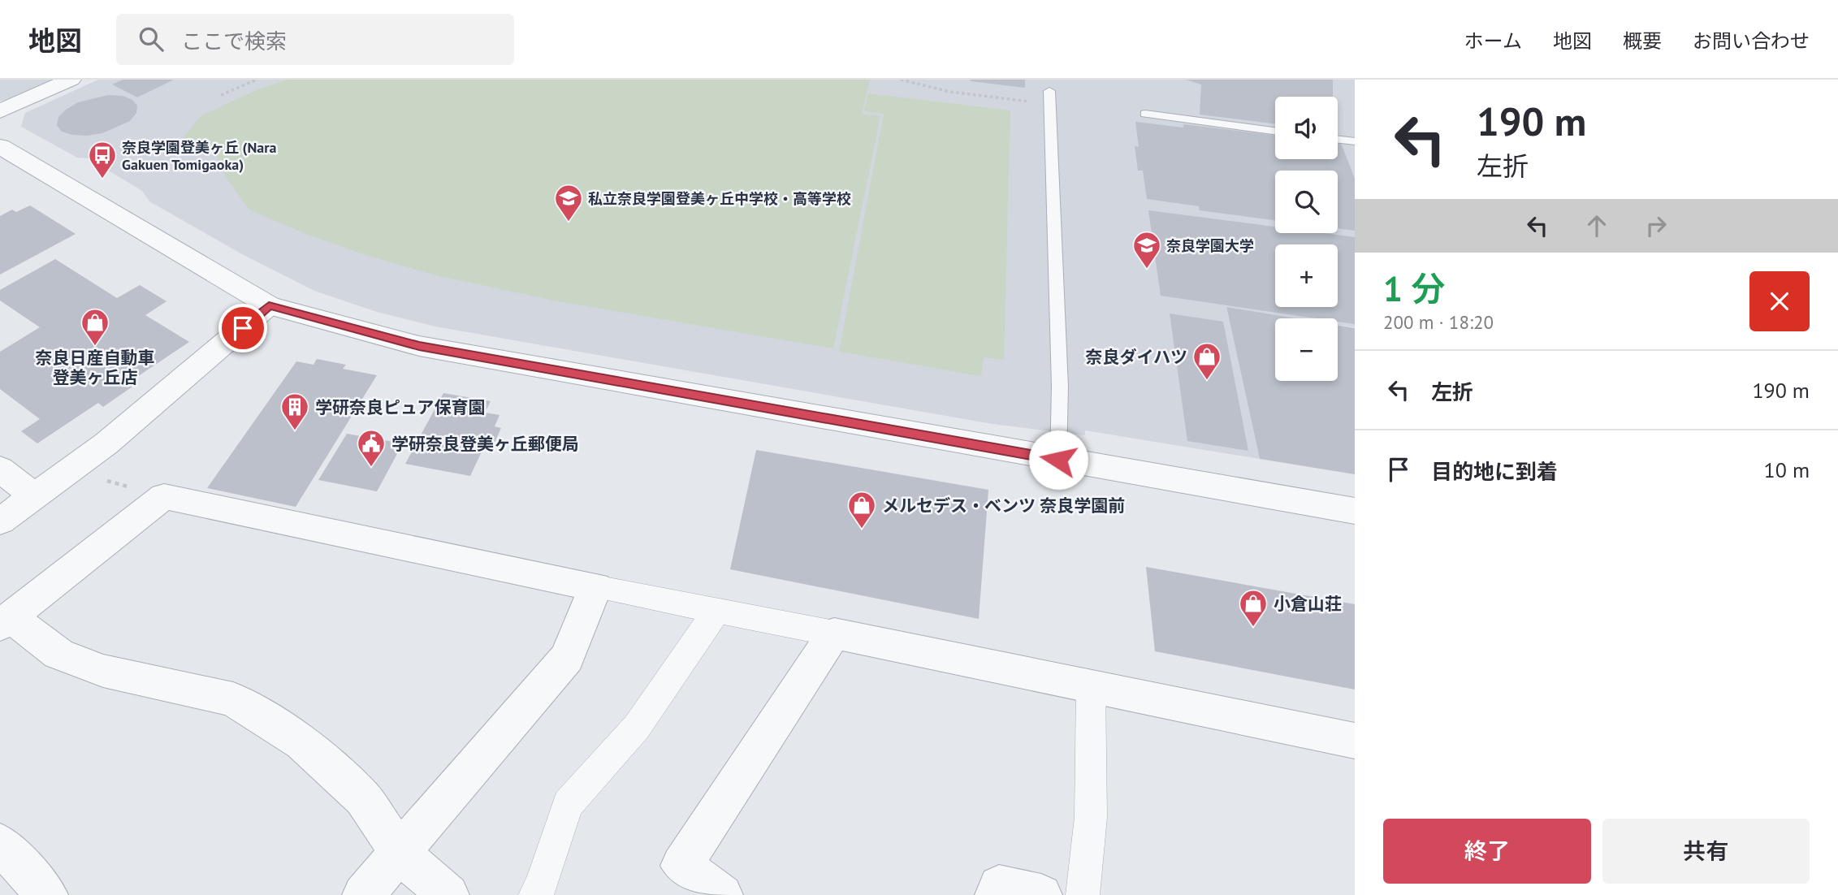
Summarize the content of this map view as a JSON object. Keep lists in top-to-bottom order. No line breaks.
{"places":{"bus stop":["奈良学園登美ヶ丘 (Nara Gakuen Tomigaoka)"],"school or university":["私立奈良学園登美ヶ丘中学校・高等学校","奈良学園大学"],"shop":["奈良日産自動車 登美ヶ丘店","奈良ダイハツ","メルセデス・ベンツ 奈良学園前","小倉山荘"],"building":["学研奈良ピュア保育園"],"public building":["学研奈良登美ヶ丘郵便局"]},"page":{"header":"地図","search":"ここで検索","nav":["ホーム","地図","概要","お問い合わせ"],"turn":["190 m","左折"],"map_buttons":["+","−"],"heading":["1 分","200 m · 18:20"],"list":[{"name":"左折","value":"190 m"},{"name":"目的地に到着","value":"10 m"}],"buttons":["終了","共有"]}}
